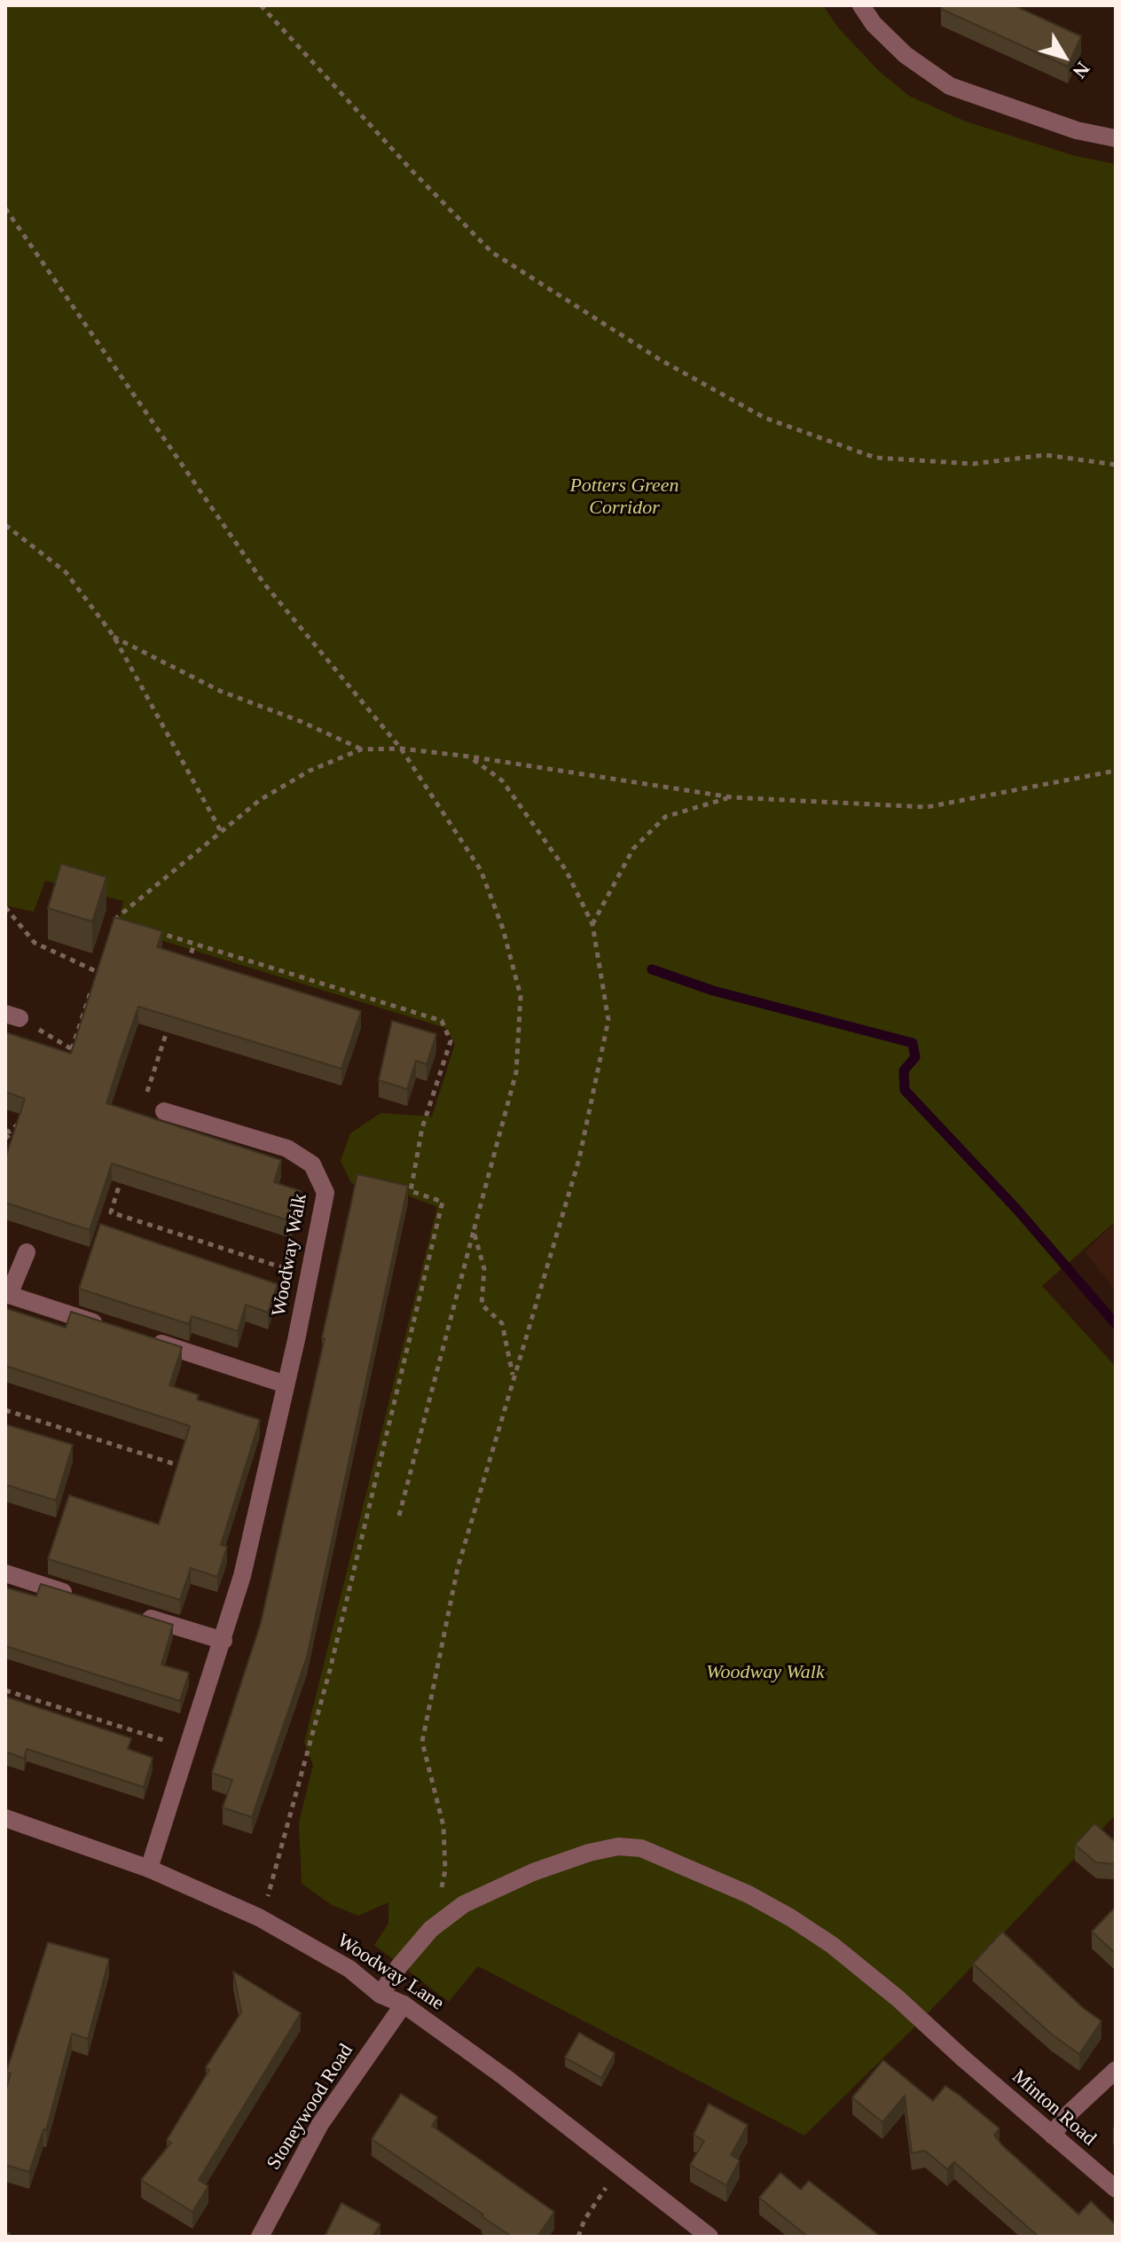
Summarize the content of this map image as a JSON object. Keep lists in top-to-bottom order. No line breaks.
{"streets":{"street":["Woodway Walk","Woodway Lane","Stoneywood Road","Minton Road"]},"crossings":[["Woodway Walk","Woodway Lane"],["Woodway Lane","Stoneywood Road"],["Woodway Lane","Minton Road"]],"parks":["Potters Green Corridor","Woodway Walk"],"north":"bottom right"}
